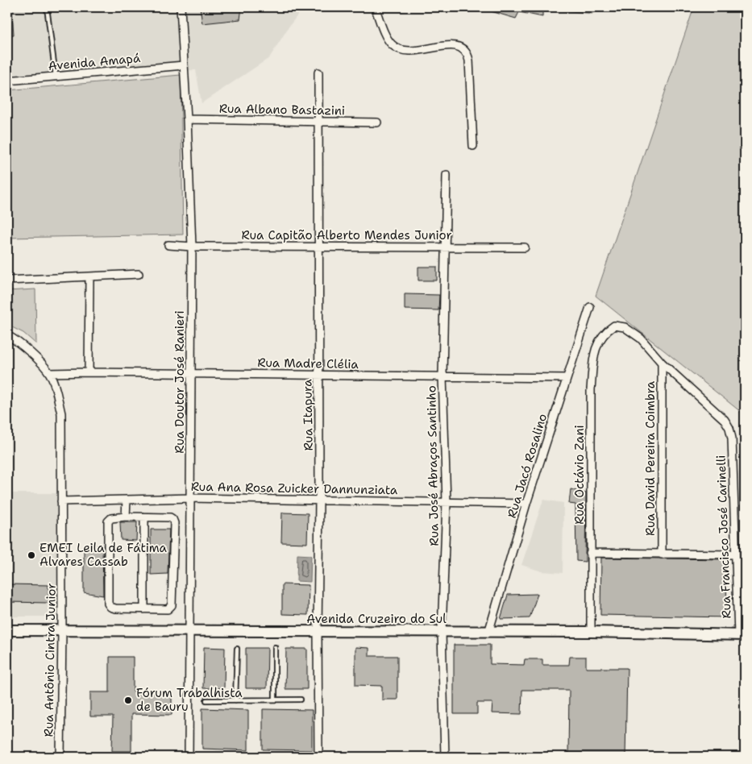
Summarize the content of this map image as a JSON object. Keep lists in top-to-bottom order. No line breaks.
{"streets":{"street":["Avenida Amapá","Rua Albano Bastazini","Rua Capitão Alberto Mendes Junior","Rua Madre Clélia","Rua Doutor José Ranieri","Rua Itapura","Rua David Pereira Coimbra","Rua José Abraços Santinho","Rua Jacó Rosalino","Rua Octávio Zani","Rua Ana Rosa Zuicker Dannunziata","Rua Francisco José Carinelli","Avenida Cruzeiro do Sul","Rua Antônio Cintra Junior"]},"crossings":[["Avenida Amapá","Rua Doutor José Ranieri"],["Rua Albano Bastazini","Rua Doutor José Ranieri"],["Rua Albano Bastazini","Rua Itapura"],["Rua Capitão Alberto Mendes Junior","Rua Doutor José Ranieri"],["Rua Capitão Alberto Mendes Junior","Rua Itapura"],["Rua Capitão Alberto Mendes Junior","Rua José Abraços Santinho"],["Rua Madre Clélia","Rua Doutor José Ranieri"],["Rua Madre Clélia","Rua Itapura"],["Rua Madre Clélia","Rua José Abraços Santinho"],["Rua Madre Clélia","Rua Jacó Rosalino"],["Rua Madre Clélia","Rua Antônio Cintra Junior"],["Rua Doutor José Ranieri","Rua Ana Rosa Zuicker Dannunziata"],["Rua Doutor José Ranieri","Avenida Cruzeiro do Sul"],["Rua Itapura","Rua Ana Rosa Zuicker Dannunziata"],["Rua Itapura","Avenida Cruzeiro do Sul"],["Rua David Pereira Coimbra","Rua Francisco José Carinelli"],["Rua José Abraços Santinho","Rua Ana Rosa Zuicker Dannunziata"],["Rua José Abraços Santinho","Avenida Cruzeiro do Sul"],["Rua Jacó Rosalino","Rua Ana Rosa Zuicker Dannunziata"],["Rua Jacó Rosalino","Avenida Cruzeiro do Sul"],["Rua Octávio Zani","Rua Francisco José Carinelli"],["Rua Octávio Zani","Avenida Cruzeiro do Sul"],["Rua Ana Rosa Zuicker Dannunziata","Rua Antônio Cintra Junior"],["Rua Francisco José Carinelli","Avenida Cruzeiro do Sul"],["Avenida Cruzeiro do Sul","Rua Antônio Cintra Junior"]],"places":["EMEI Leila de Fátima Alvares Cassab","Fórum Trabalhista de Bauru"]}
